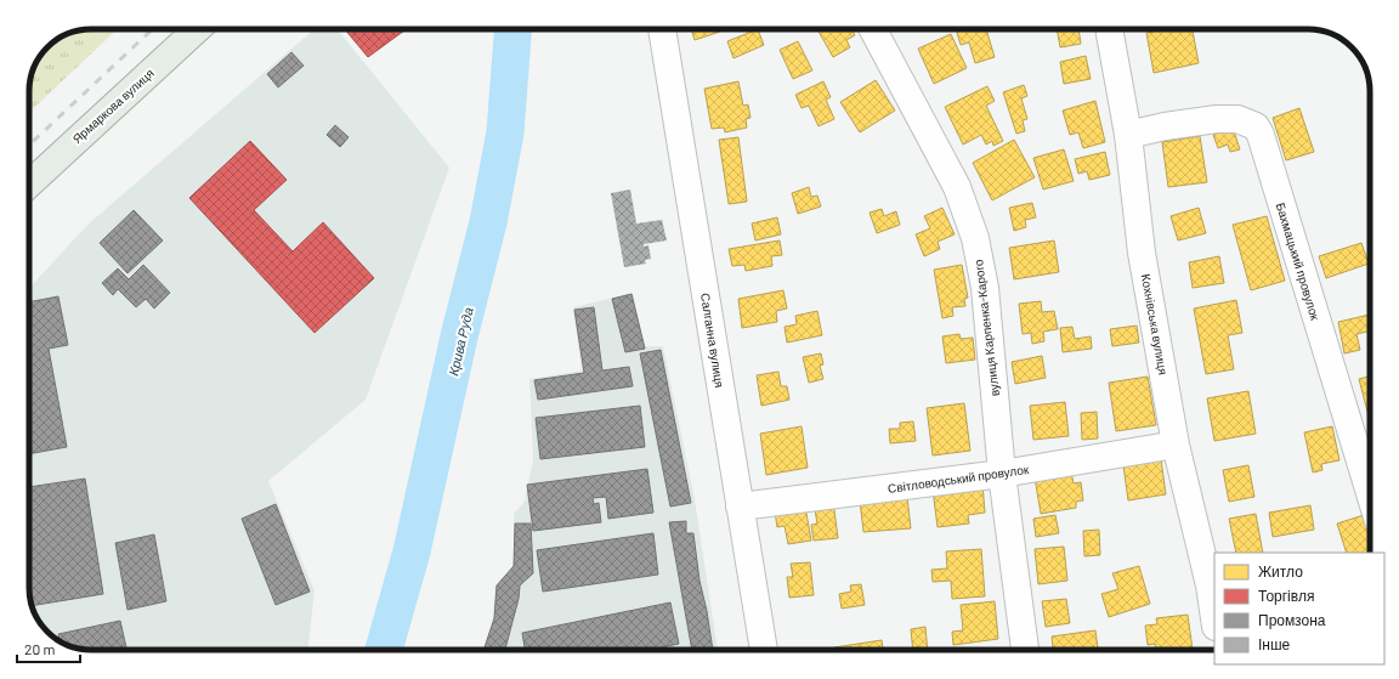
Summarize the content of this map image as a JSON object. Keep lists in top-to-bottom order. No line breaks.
{"streets":{"main road":["Ярмаркова вулиця"],"street":["Бахмацький провулок","Кохнівська вулиця","вулиця Карпенка-Карого","Салганна вулиця","Світловодський провулок"]},"crossings":[["Бахмацький провулок","Кохнівська вулиця"],["Кохнівська вулиця","Світловодський провулок"],["вулиця Карпенка-Карого","Світловодський провулок"],["Салганна вулиця","Світловодський провулок"]],"water":["Крива Руда"],"legend":["Житло","Торгівля","Промзона","Інше"],"scale_bar":"20 m"}
